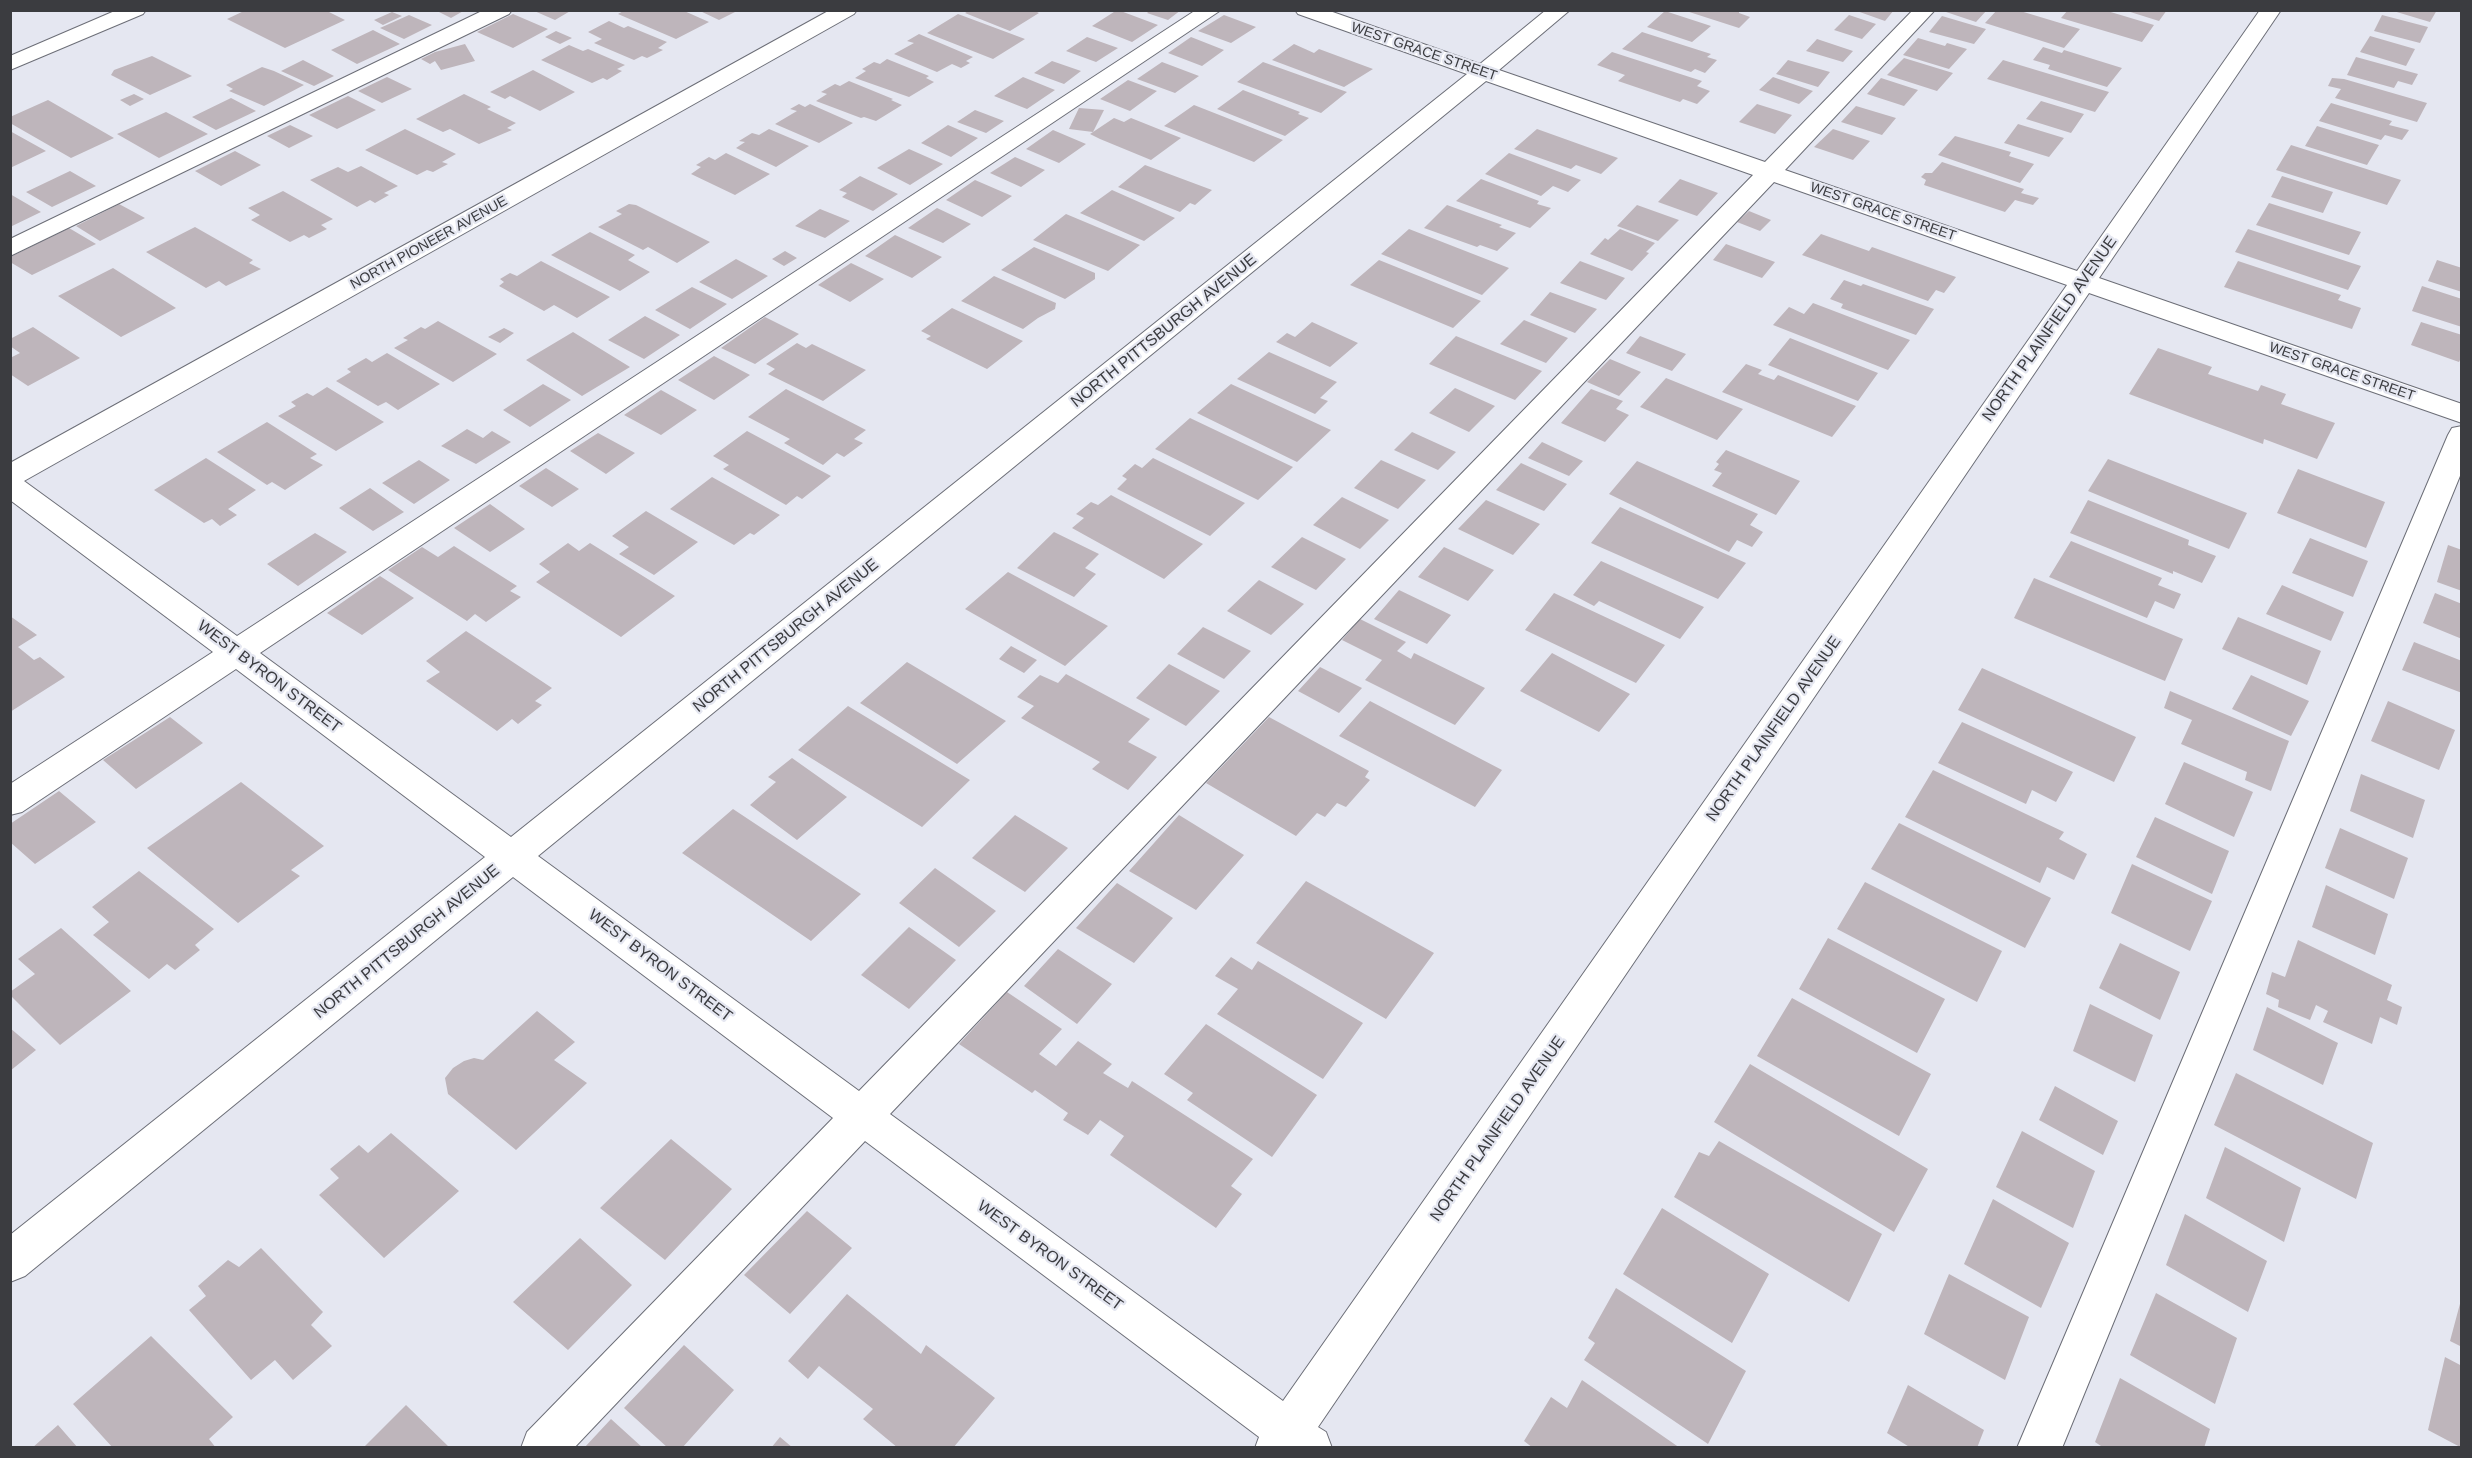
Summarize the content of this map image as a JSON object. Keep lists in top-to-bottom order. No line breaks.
{"streets":{"street":["WEST GRACE STREET","NORTH PIONEER AVENUE","NORTH PLAINFIELD AVENUE","NORTH PITTSBURGH AVENUE","WEST BYRON STREET"]},"crossings":[["WEST GRACE STREET","NORTH PLAINFIELD AVENUE"],["WEST GRACE STREET","NORTH PITTSBURGH AVENUE"],["NORTH PLAINFIELD AVENUE","WEST BYRON STREET"],["NORTH PITTSBURGH AVENUE","WEST BYRON STREET"]]}
